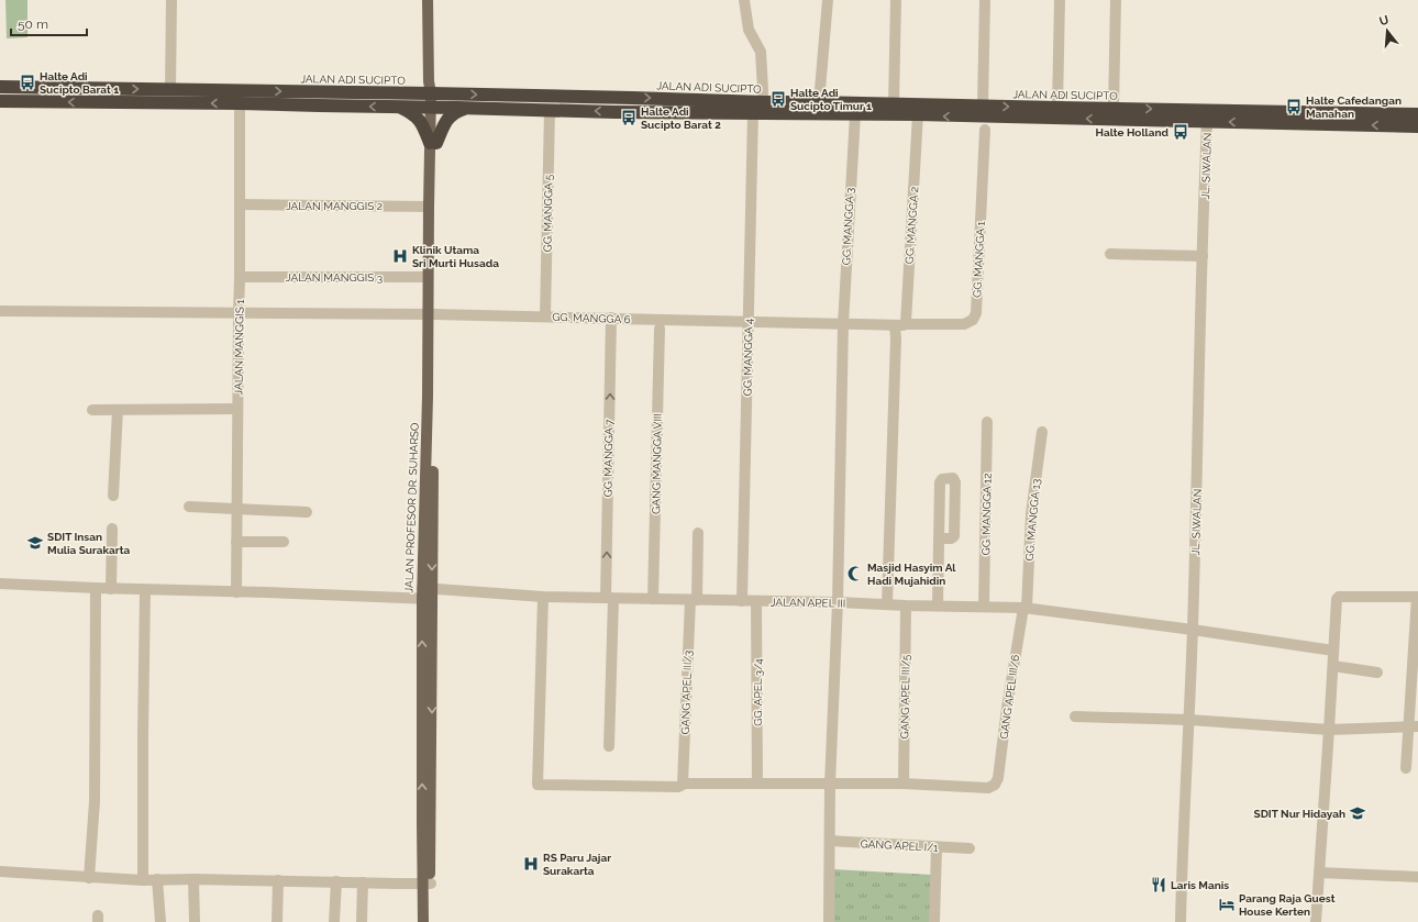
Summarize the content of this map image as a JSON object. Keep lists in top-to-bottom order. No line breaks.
{"streets":{"highway":["JALAN ADI SUCIPTO"],"main road":["JALAN PROFESOR DR. SUHARSO"],"street":["JL. SIWALAN","JALAN MANGGIS 2","GG. MANGGA 5","GG. MANGGA 2","GG. MANGGA 3","GG. MANGGA 1","JALAN MANGGIS 3","GG. MANGGA 6","JALAN MANGGIS 1","GG. MANGGA 4","GG. MANGGA 7","GANG MANGGA VIII","GG. MANGGA 12","GG. MANGGA 13","JALAN APEL III","GANG APEL III/3","GG. APEL 3/4","GANG APEL III/5","GANG APEL III/6","GANG APEL I/1"]},"crossings":[["JALAN ADI SUCIPTO","JL. SIWALAN"],["JALAN ADI SUCIPTO","GG. MANGGA 5"],["JALAN ADI SUCIPTO","GG. MANGGA 2"],["JALAN ADI SUCIPTO","GG. MANGGA 3"],["JALAN ADI SUCIPTO","JALAN MANGGIS 1"],["JALAN ADI SUCIPTO","GG. MANGGA 4"],["JALAN ADI SUCIPTO","JALAN PROFESOR DR. SUHARSO"],["JL. SIWALAN","JALAN APEL III"],["JALAN MANGGIS 2","JALAN MANGGIS 1"],["JALAN MANGGIS 2","JALAN PROFESOR DR. SUHARSO"],["GG. MANGGA 5","GG. MANGGA 6"],["GG. MANGGA 2","GG. MANGGA 1"],["GG. MANGGA 2","JALAN APEL III"],["GG. MANGGA 3","GG. MANGGA 1"],["GG. MANGGA 3","GG. MANGGA 6"],["GG. MANGGA 3","JALAN APEL III"],["GG. MANGGA 3","GANG APEL I/1"],["GG. MANGGA 1","GG. MANGGA 6"],["JALAN MANGGIS 3","JALAN MANGGIS 1"],["JALAN MANGGIS 3","JALAN PROFESOR DR. SUHARSO"],["GG. MANGGA 6","JALAN MANGGIS 1"],["GG. MANGGA 6","GG. MANGGA 4"],["GG. MANGGA 6","GG. MANGGA 7"],["GG. MANGGA 6","JALAN PROFESOR DR. SUHARSO"],["JALAN MANGGIS 1","JALAN APEL III"],["GG. MANGGA 4","JALAN APEL III"],["GG. MANGGA 7","JALAN APEL III"],["GANG MANGGA VIII","JALAN APEL III"],["JALAN PROFESOR DR. SUHARSO","JALAN APEL III"],["GG. MANGGA 12","JALAN APEL III"],["GG. MANGGA 13","JALAN APEL III"],["GG. MANGGA 13","GANG APEL III/6"],["JALAN APEL III","GANG APEL III/3"],["JALAN APEL III","GG. APEL 3/4"],["JALAN APEL III","GANG APEL III/6"],["GANG APEL III/5","GANG APEL III/6"]],"one_way":["GG. MANGGA 7"],"places":{"bus stop":["Halte Adi Sucipto Barat 1","Halte Adi Sucipto Timur 1","Halte Cafedangan Manahan","Halte Adi Sucipto Barat 2","Halte Holland"],"hospital":["Klinik Utama Sri Murti Husada","RS Paru Jajar Surakarta"],"school or university":["SDIT Insan Mulia Surakarta","SDIT Nur Hidayah"],"mosque":["Masjid Hasyim Al Hadi Mujahidin"],"restaurant":["Laris Manis"],"hotel":["Parang Raja Guest House Kerten"]},"scale_bar":"50 m","north":"top"}
